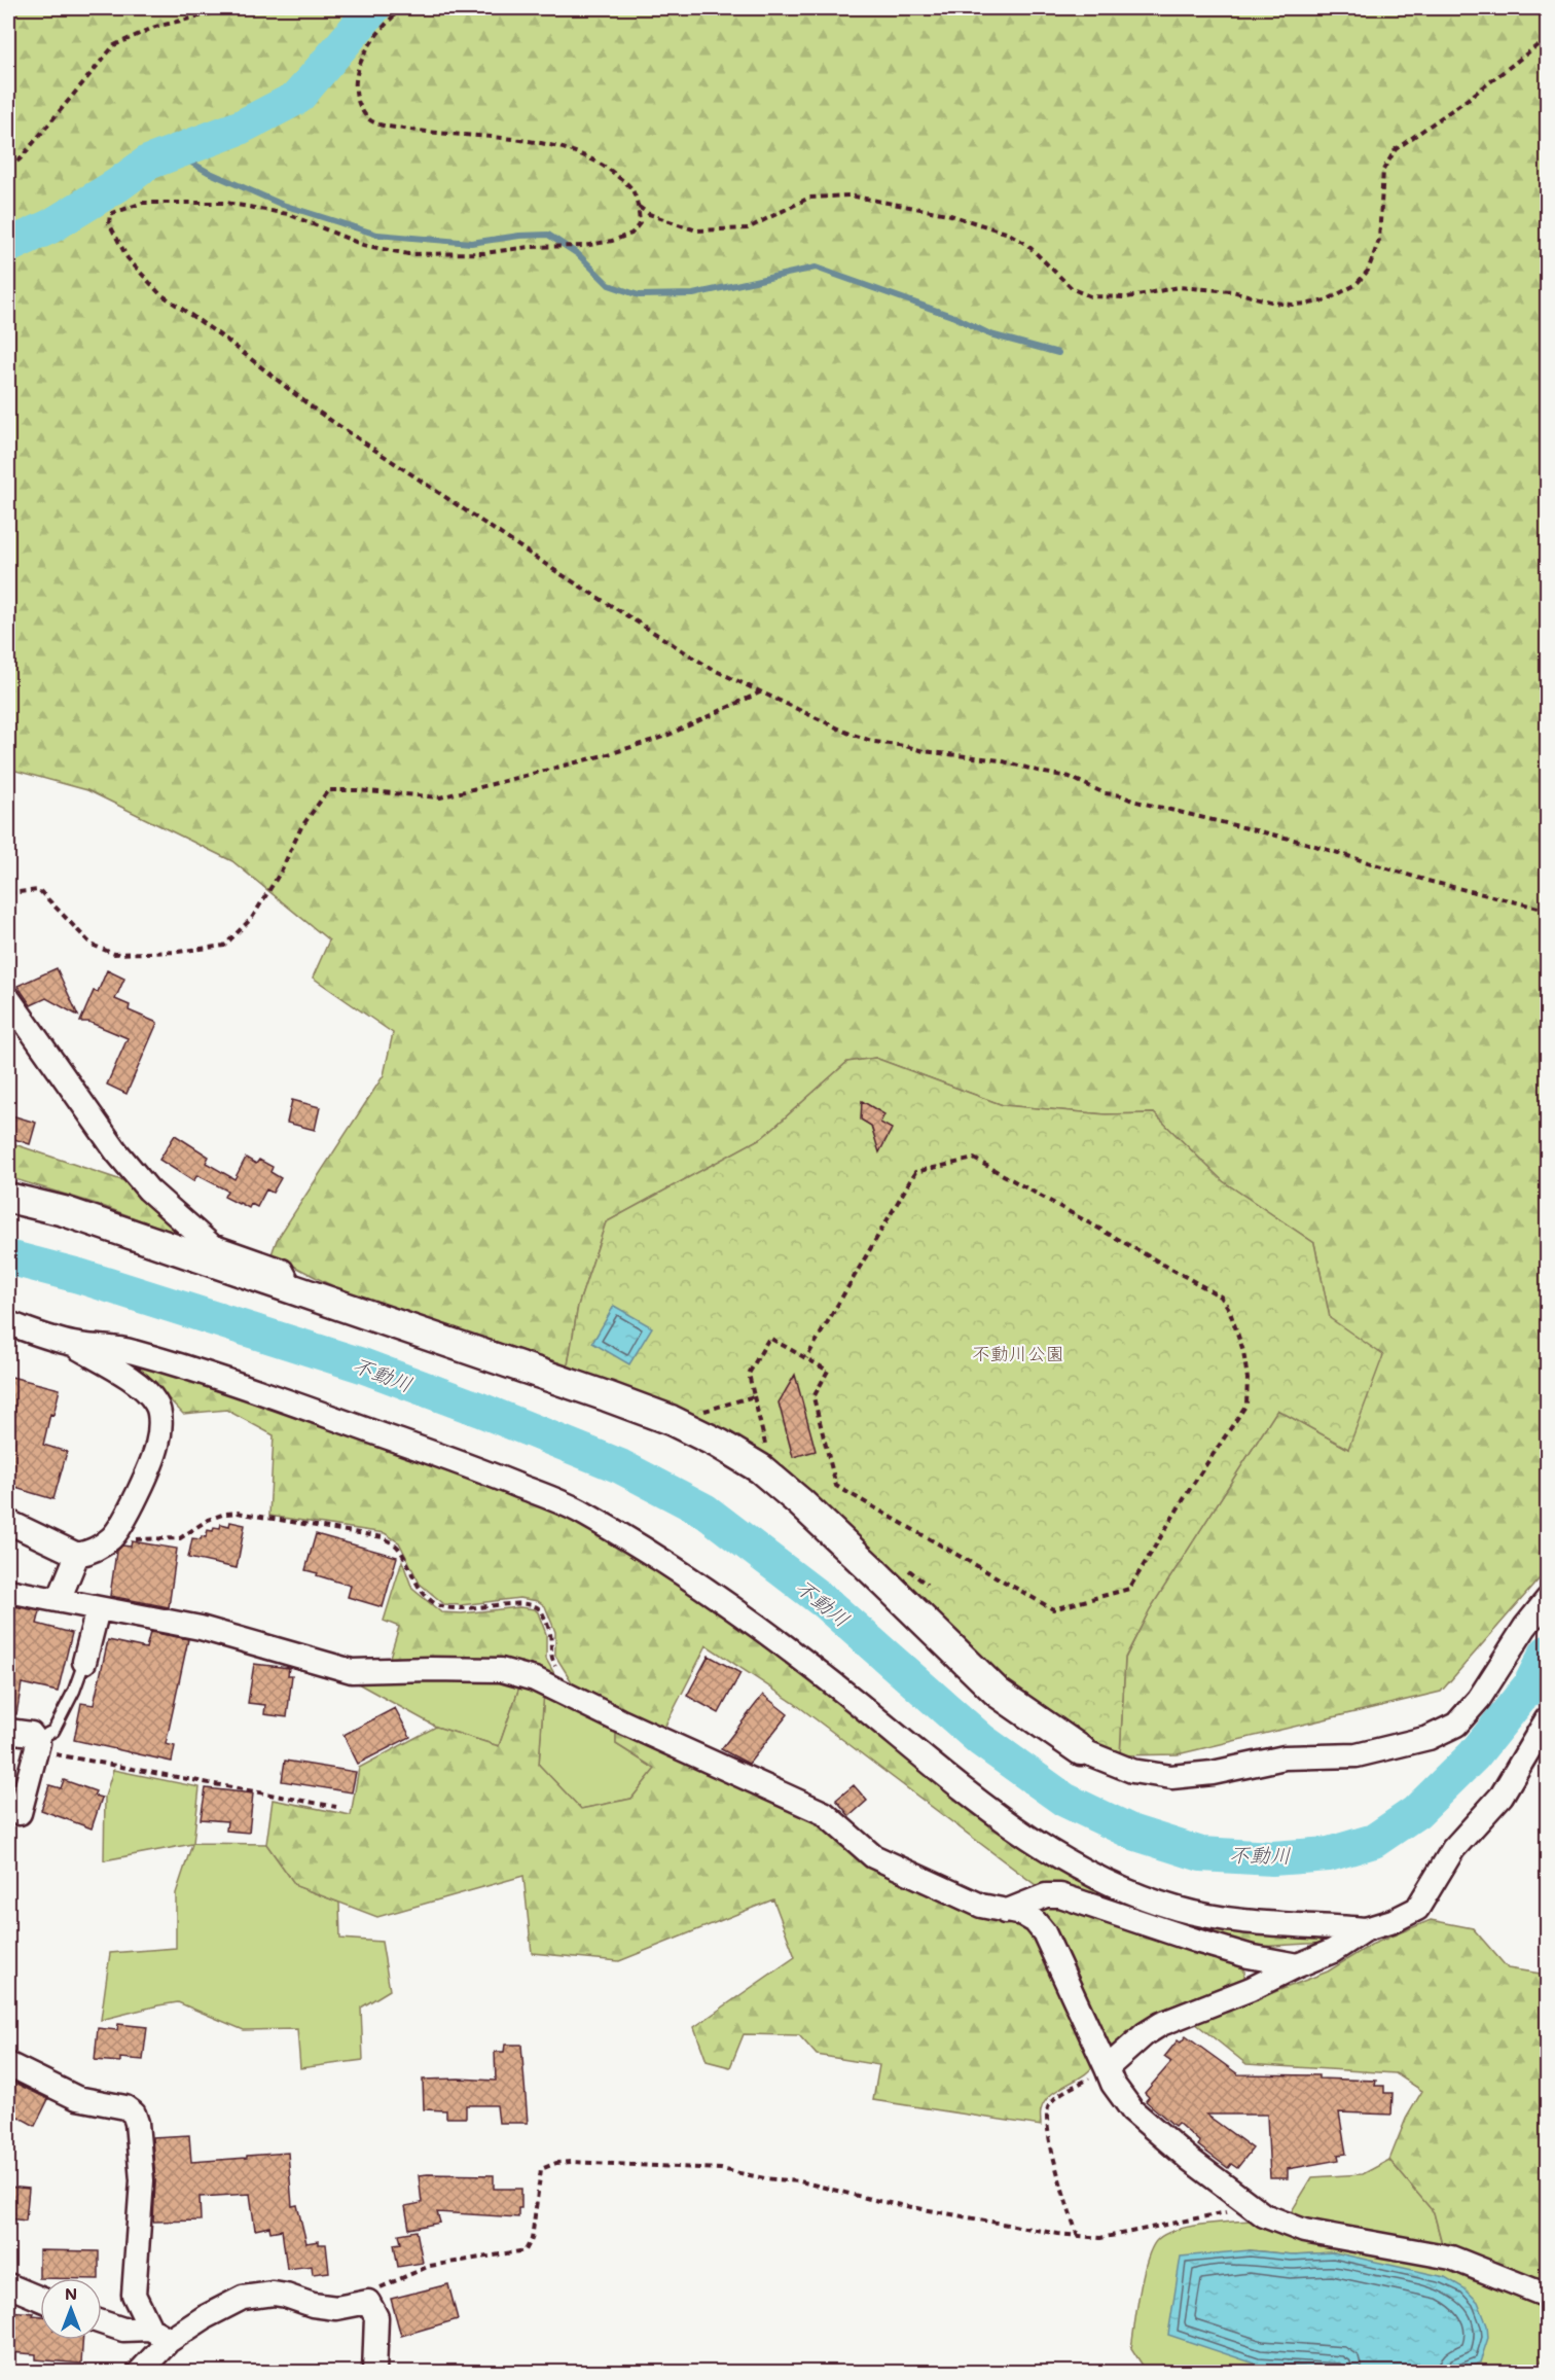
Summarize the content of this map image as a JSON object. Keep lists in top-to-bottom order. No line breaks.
{"water":["不動川"],"parks":["不動川公園"],"north":"top"}
